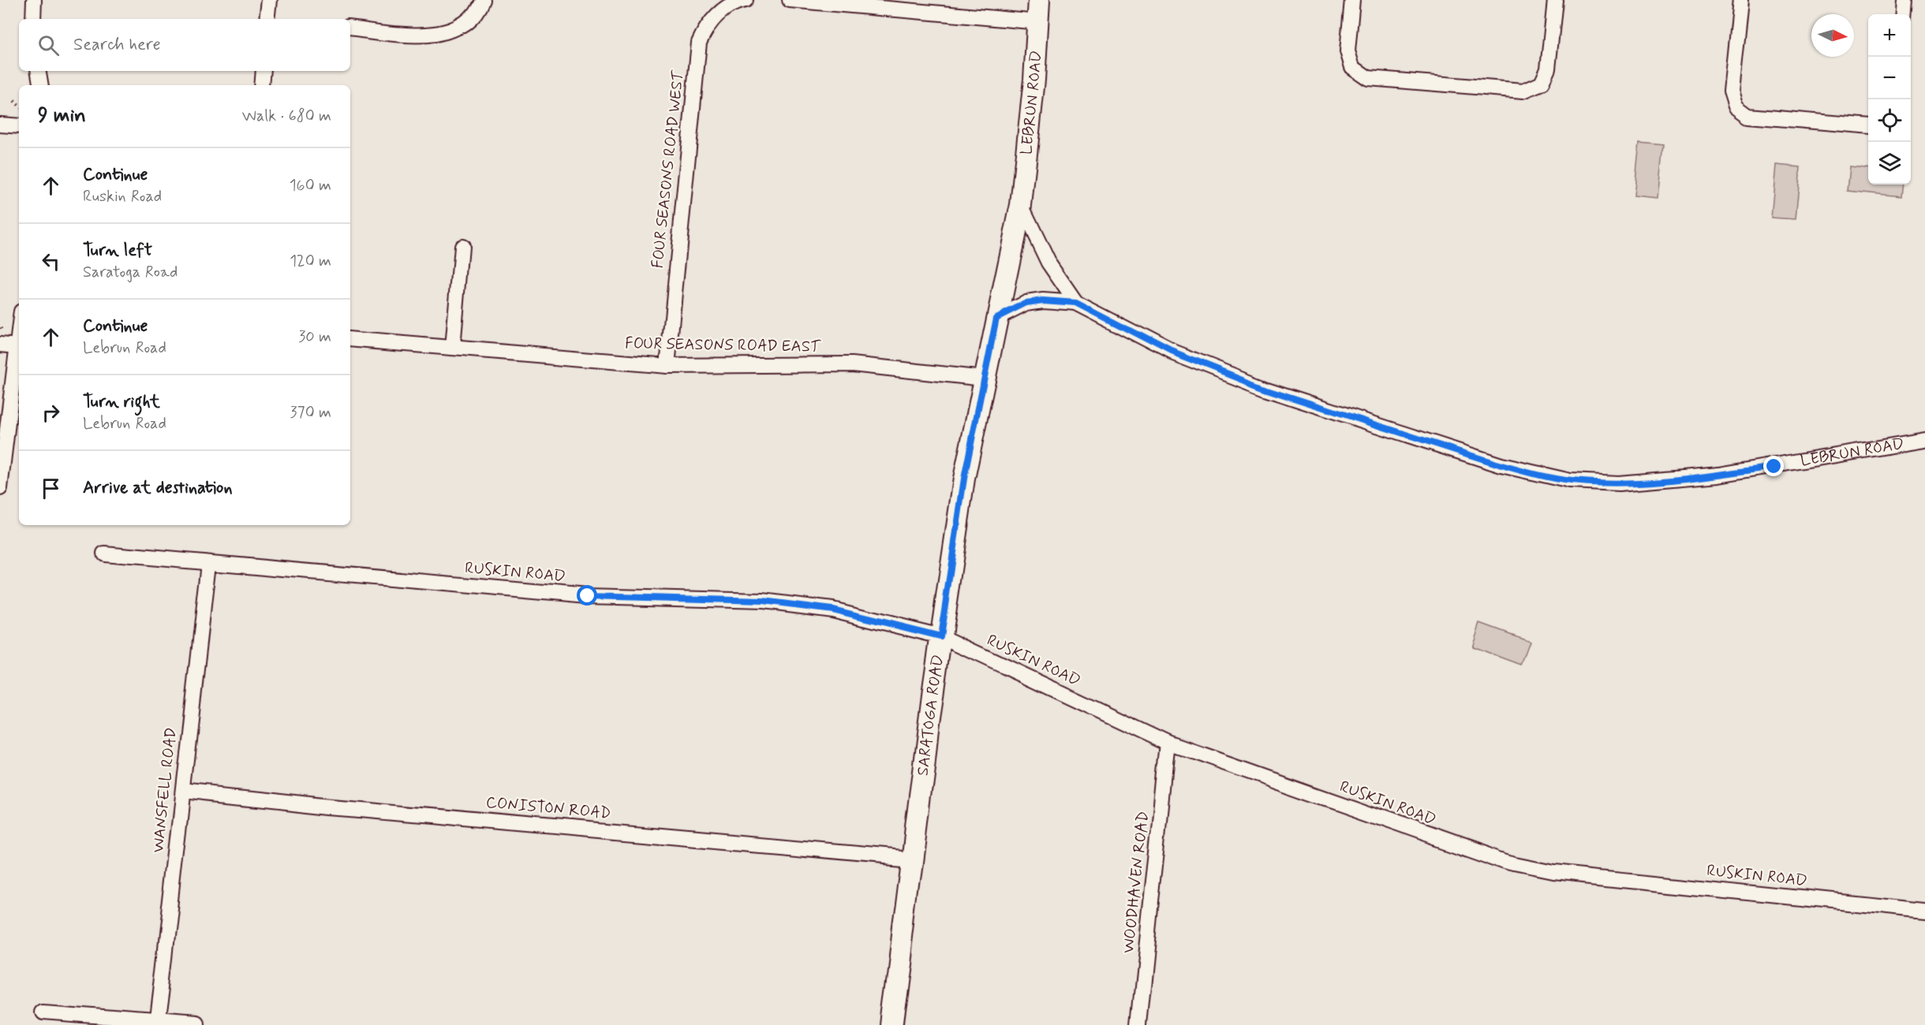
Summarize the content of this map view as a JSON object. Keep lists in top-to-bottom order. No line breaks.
{"streets":{"street":["LEBRUN ROAD","FOUR SEASONS ROAD WEST","FOUR SEASONS ROAD EAST","RUSKIN ROAD","SARATOGA ROAD","WANSFELL ROAD","CONISTON ROAD","WOODHAVEN ROAD"]},"crossings":[["LEBRUN ROAD","FOUR SEASONS ROAD EAST"],["LEBRUN ROAD","SARATOGA ROAD"],["FOUR SEASONS ROAD WEST","FOUR SEASONS ROAD EAST"],["FOUR SEASONS ROAD EAST","SARATOGA ROAD"],["RUSKIN ROAD","SARATOGA ROAD"],["RUSKIN ROAD","WANSFELL ROAD"],["RUSKIN ROAD","WOODHAVEN ROAD"],["SARATOGA ROAD","CONISTON ROAD"],["WANSFELL ROAD","CONISTON ROAD"]],"north":"right","page":{"map_buttons":["+","−"],"search":"Search here","heading":["9 min","Walk · 680 m"],"list":[["Continue","Ruskin Road","160 m"],["Turn left","Saratoga Road","120 m"],["Continue","Lebrun Road","30 m"],["Turn right","Lebrun Road","370 m"],"Arrive at destination"]}}
